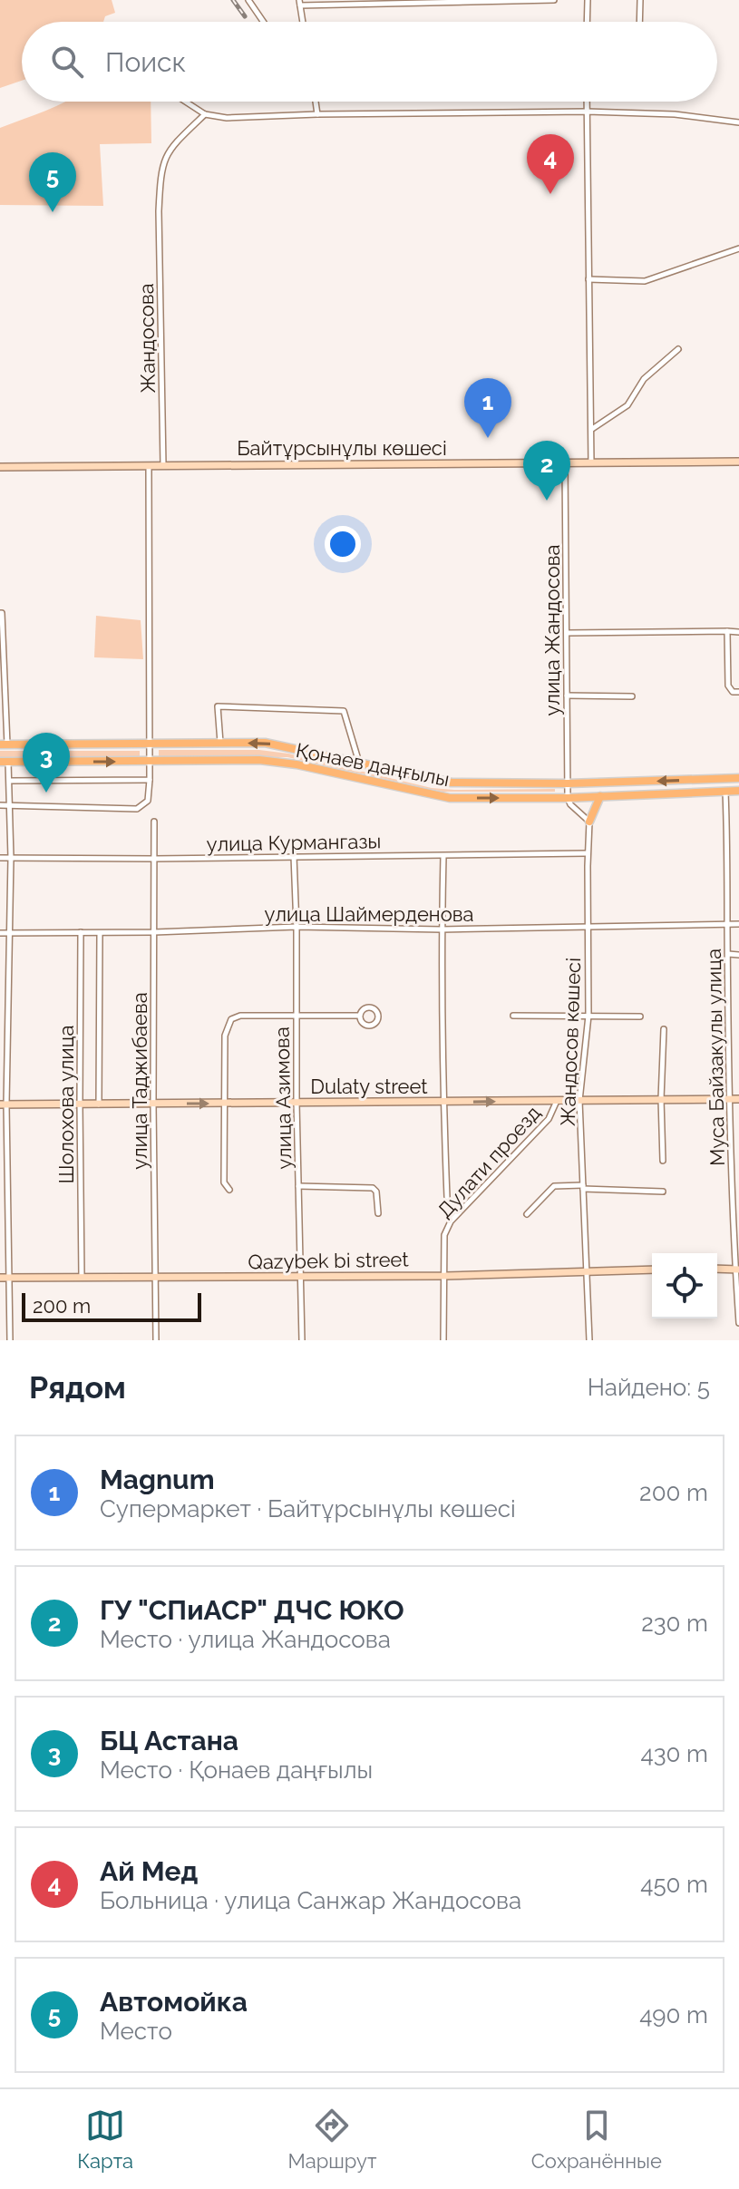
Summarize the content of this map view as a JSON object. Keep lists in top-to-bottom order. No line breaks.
{"streets":{"main road":["Байтұрсынұлы көшесі","Қонаев даңғылы","Dulaty street","Qazybek bi street"],"street":["Жандосова","улица Жандосова","улица Курмангазы","улица Шаймерденова","Жандосов көшесі","Муса Байзакулы улица","улица Таджибаева","улица Азимова","Шолохова улица","Дулати проезд"]},"crossings":[["Жандосова","Байтұрсынұлы көшесі"],["Байтұрсынұлы көшесі","улица Жандосова"],["улица Жандосова","Қонаев даңғылы"],["Қонаев даңғылы","Муса Байзакулы улица"],["улица Курмангазы","Жандосов көшесі"],["улица Курмангазы","улица Таджибаева"],["улица Курмангазы","улица Азимова"],["улица Шаймерденова","Жандосов көшесі"],["улица Шаймерденова","Муса Байзакулы улица"],["улица Шаймерденова","улица Таджибаева"],["улица Шаймерденова","улица Азимова"],["улица Шаймерденова","Шолохова улица"],["Жандосов көшесі","Dulaty street"],["Жандосов көшесі","Qazybek bi street"],["Муса Байзакулы улица","Dulaty street"],["улица Таджибаева","Dulaty street"],["улица Таджибаева","Qazybek bi street"],["Dulaty street","улица Азимова"],["Dulaty street","Шолохова улица"],["Dulaty street","Дулати проезд"],["улица Азимова","Qazybek bi street"],["Шолохова улица","Qazybek bi street"],["Дулати проезд","Qazybek bi street"]],"scale_bar":"200 m","page":{"search":"Поиск","pins":["4","5","1","2","3"],"scale":"200 m","heading":["Рядом","Найдено: 5"],"list":[{"mark":"1","name":"Magnum","note":"Супермаркет · Байтұрсынұлы көшесі","value":"200 m"},{"mark":"2","name":"ГУ \"СПиАСР\" ДЧС ЮКО","note":"Место · улица Жандосова","value":"230 m"},{"mark":"3","name":"БЦ Астана","note":"Место · Қонаев даңғылы","value":"430 m"},{"mark":"4","name":"Ай Мед","note":"Больница · улица Санжар Жандосова","value":"450 m"},{"mark":"5","name":"Автомойка","note":"Место","value":"490 m"}],"nav":["Карта","Маршрут","Сохранённые"]}}
